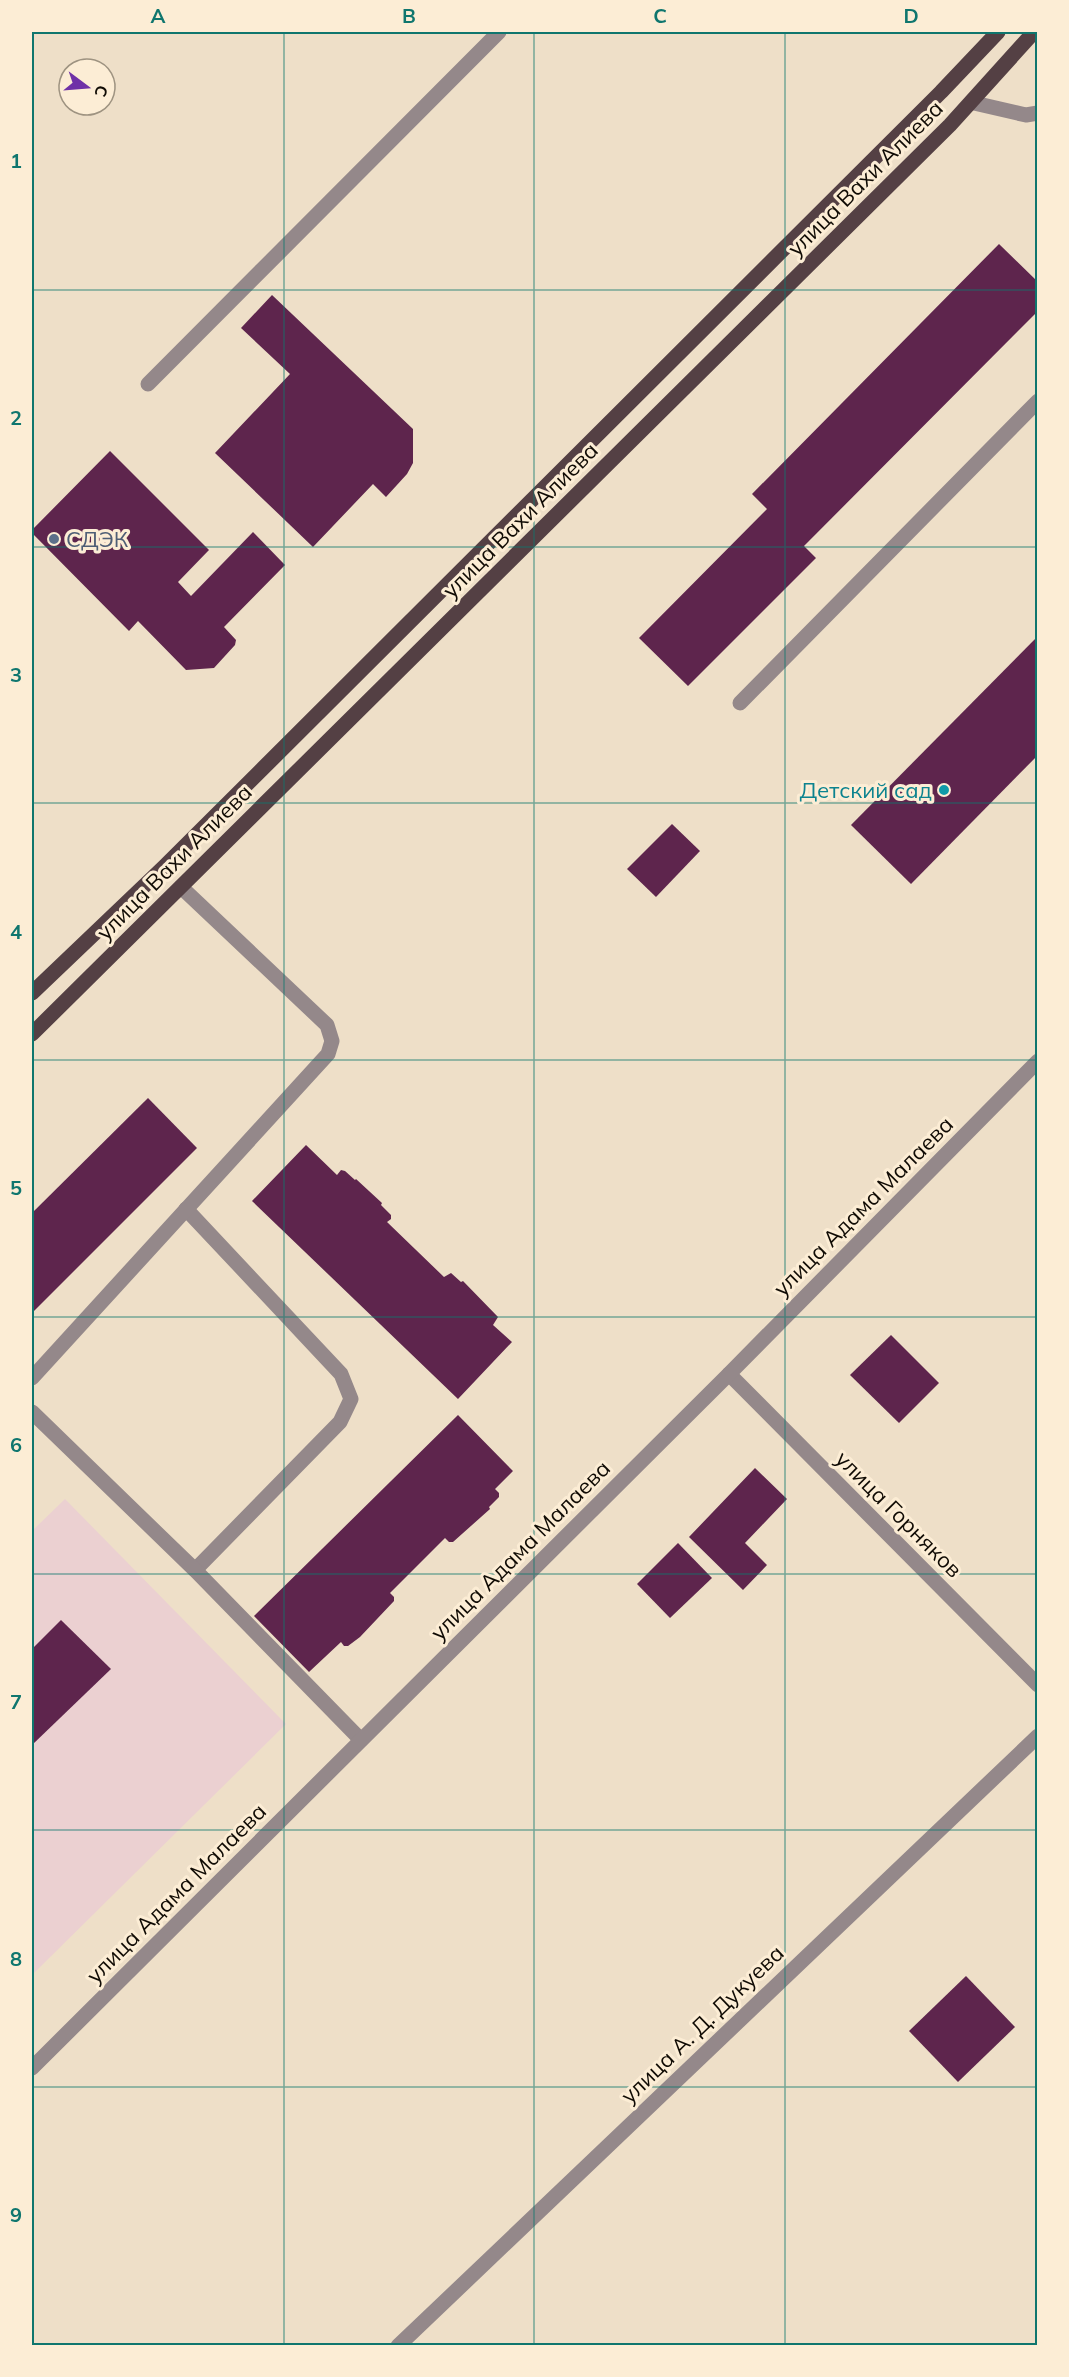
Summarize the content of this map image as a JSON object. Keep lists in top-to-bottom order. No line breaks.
{"streets":{"main road":["улица Вахи Алиева"],"street":["улица Адама Малаева","улица Горняков","улица А. Д. Дукуева"]},"crossings":[["улица Адама Малаева","улица Горняков"]],"places":["СДЭК","Детский сад"],"north":"right","grid":{"columns":["A","B","C","D"],"rows":["1","2","3","4","5","6","7","8","9"]}}
